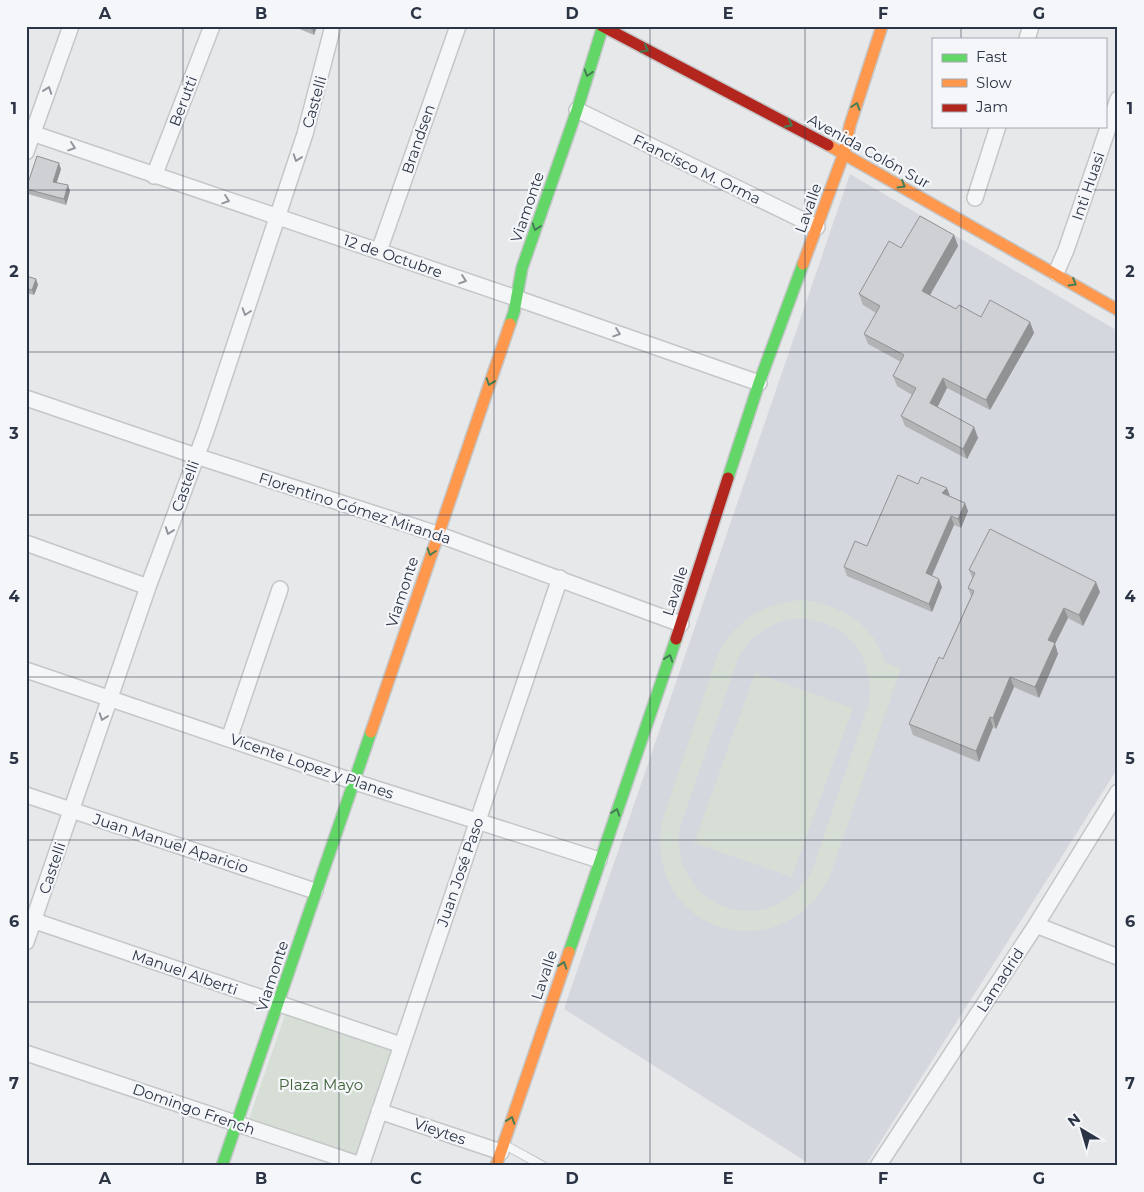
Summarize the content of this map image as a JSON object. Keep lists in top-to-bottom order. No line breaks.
{"streets":{"street":["Berutti","Castelli","Brandsen","Avenida Colón Sur","Francisco M. Orma","Inti Huasi","Viamonte","Lavalle","12 de Octubre","Florentino Gómez Miranda","Vicente Lopez y Planes","Juan Manuel Aparicio","Juan José Paso","Manuel Alberti","Lamadrid","Domingo French","Vieytes"]},"crossings":[["Berutti","12 de Octubre"],["Castelli","12 de Octubre"],["Castelli","Florentino Gómez Miranda"],["Castelli","Vicente Lopez y Planes"],["Castelli","Juan Manuel Aparicio"],["Castelli","Manuel Alberti"],["Brandsen","12 de Octubre"],["Avenida Colón Sur","Inti Huasi"],["Avenida Colón Sur","Viamonte"],["Avenida Colón Sur","Lavalle"],["Francisco M. Orma","Viamonte"],["Francisco M. Orma","Lavalle"],["Viamonte","12 de Octubre"],["Viamonte","Florentino Gómez Miranda"],["Viamonte","Vicente Lopez y Planes"],["Viamonte","Juan Manuel Aparicio"],["Viamonte","Manuel Alberti"],["Viamonte","Domingo French"],["Lavalle","12 de Octubre"],["Lavalle","Florentino Gómez Miranda"],["Lavalle","Vicente Lopez y Planes"],["Lavalle","Vieytes"],["Florentino Gómez Miranda","Juan José Paso"],["Vicente Lopez y Planes","Juan José Paso"],["Juan José Paso","Manuel Alberti"],["Juan José Paso","Domingo French"],["Juan José Paso","Vieytes"]],"one_way":["Castelli","Avenida Colón Sur","Viamonte","Lavalle","12 de Octubre"],"parks":["Plaza Mayo"],"legend":["Fast","Slow","Jam"],"north":"top left","grid":{"columns":["A","B","C","D","E","F","G"],"rows":["1","2","3","4","5","6","7"]}}
